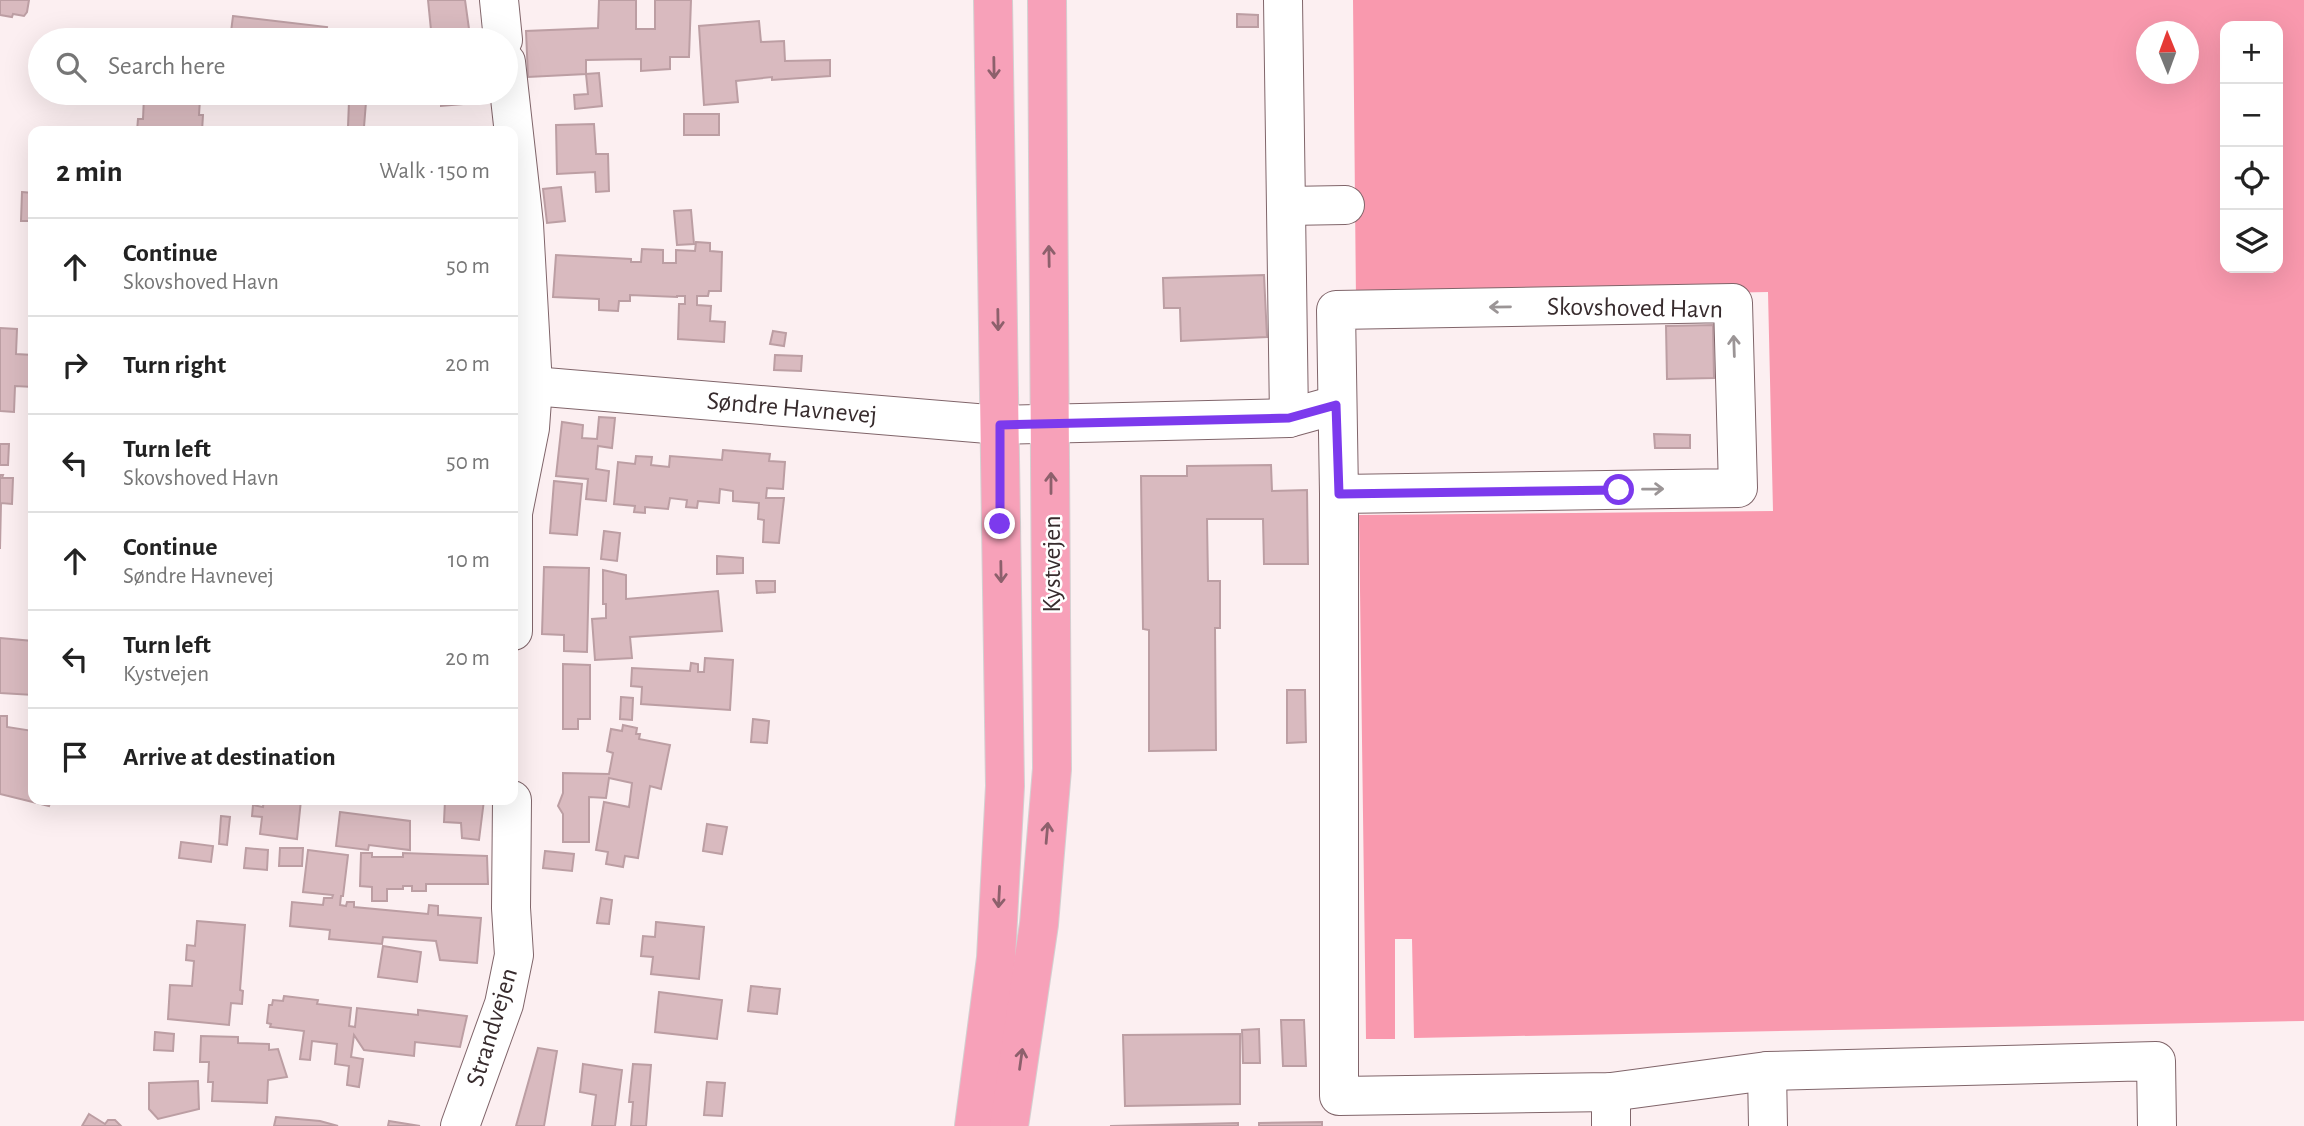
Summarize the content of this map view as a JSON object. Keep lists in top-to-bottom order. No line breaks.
{"streets":{"main road":["Kystvejen"],"street":["Skovshoved Havn","Søndre Havnevej","Strandvejen"]},"crossings":[["Søndre Havnevej","Kystvejen"]],"north":"top","page":{"map_buttons":["+","−"],"search":"Search here","heading":["2 min","Walk · 150 m"],"list":[["Continue","Skovshoved Havn","50 m"],["Turn right","20 m"],["Turn left","Skovshoved Havn","50 m"],["Continue","Søndre Havnevej","10 m"],["Turn left","Kystvejen","20 m"],"Arrive at destination"]}}
